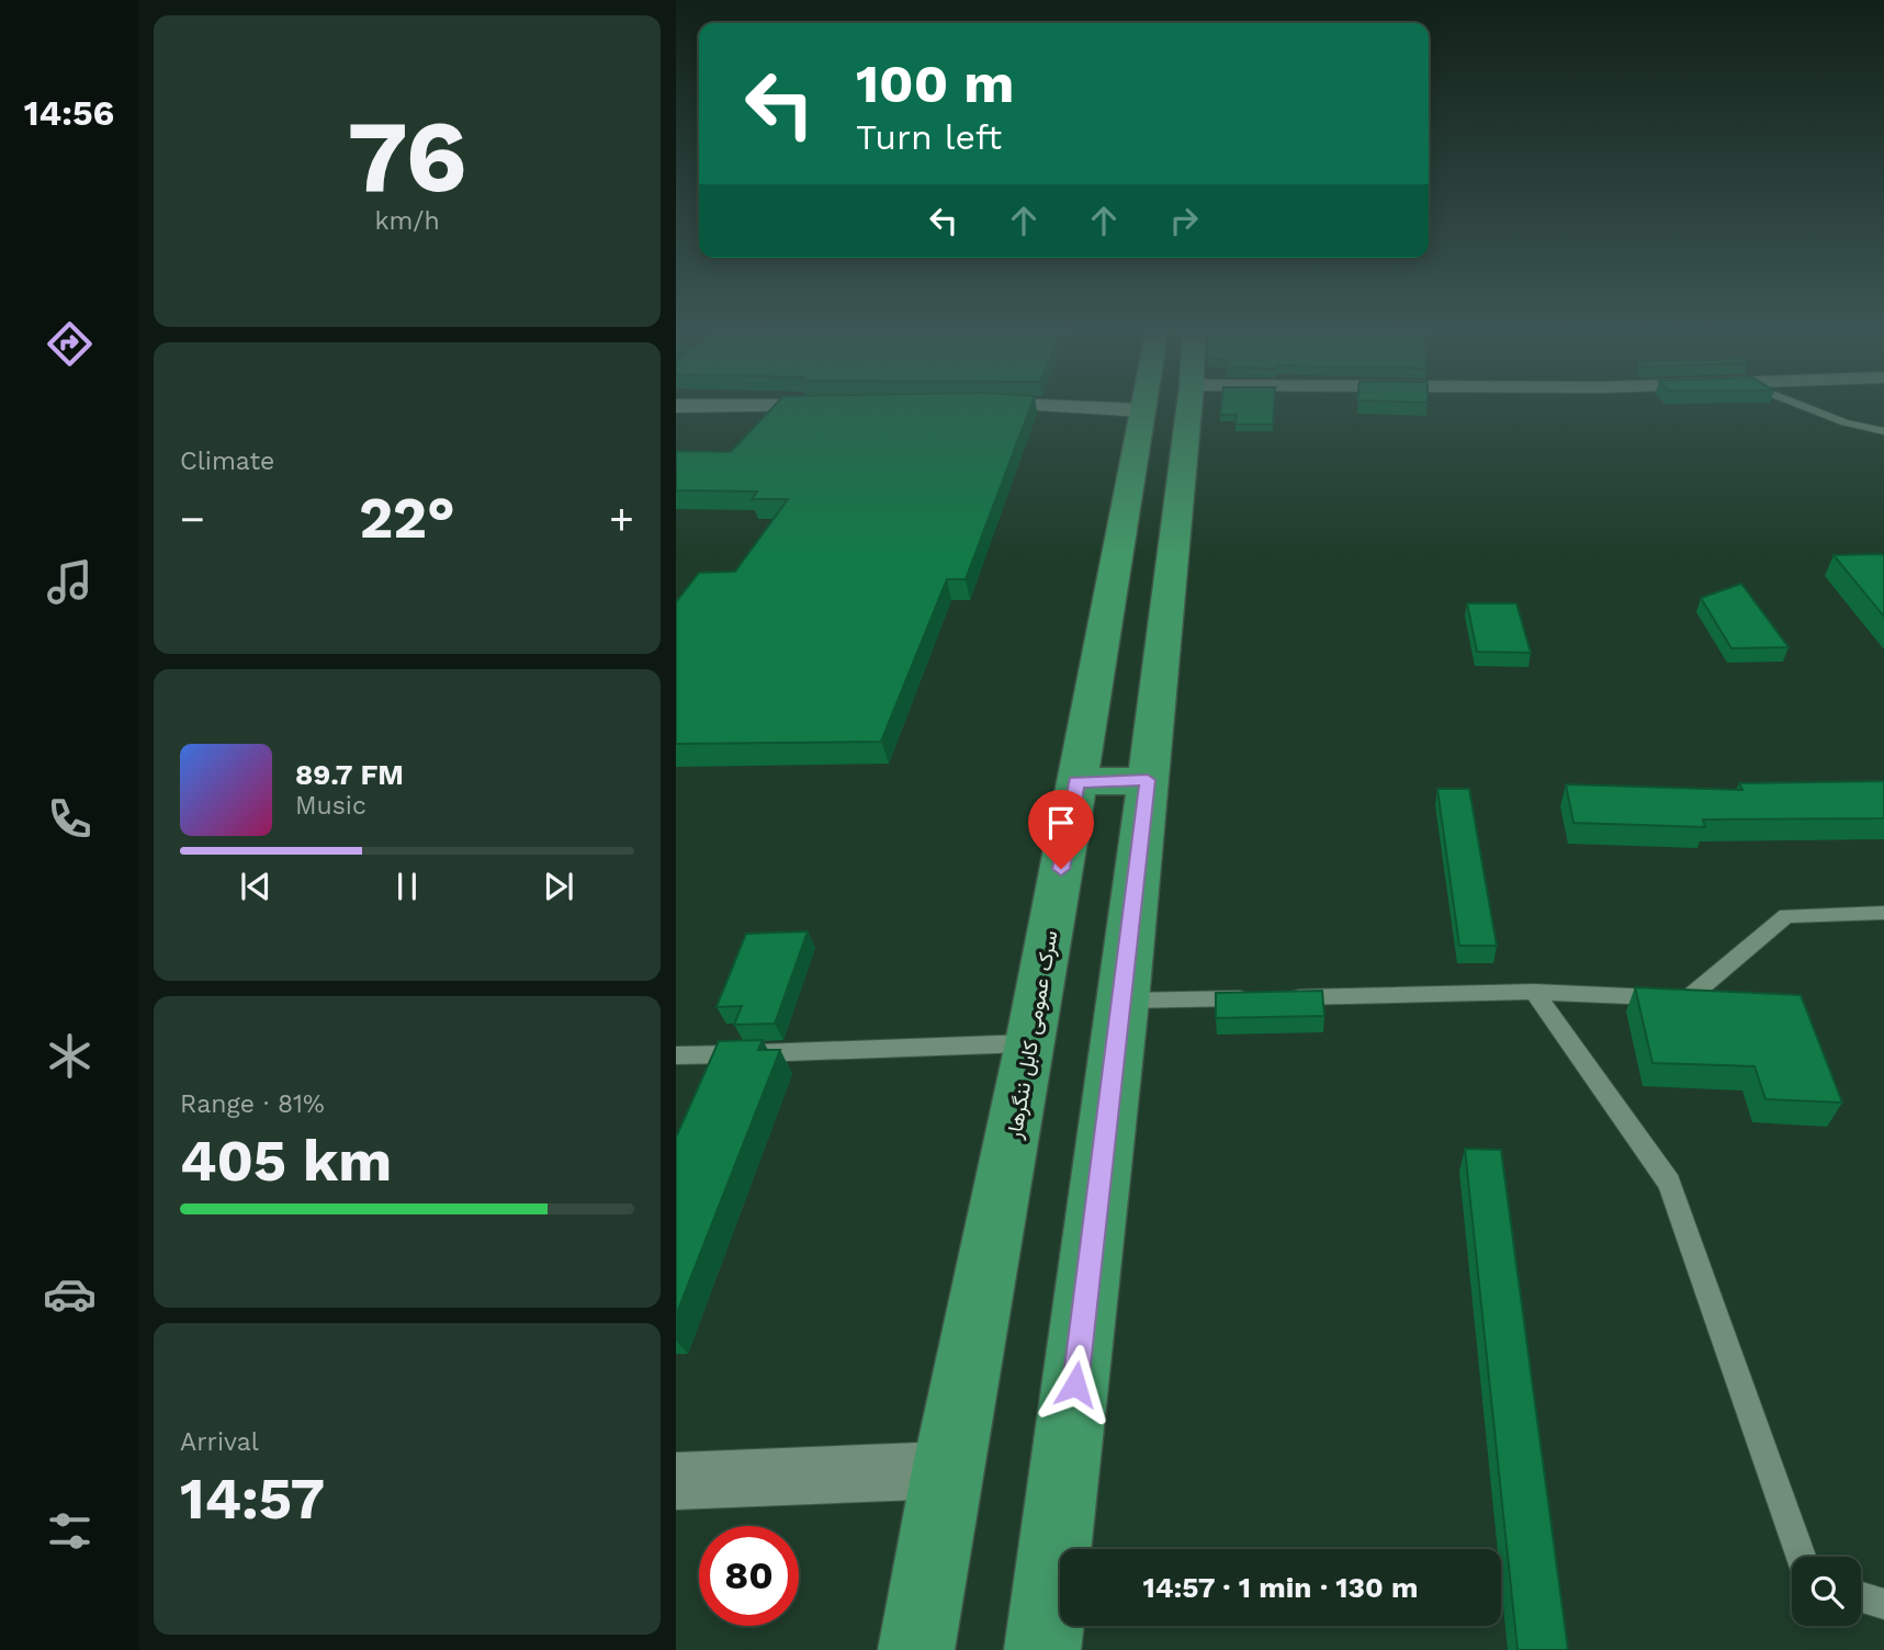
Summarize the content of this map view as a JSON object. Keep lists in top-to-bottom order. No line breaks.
{"streets":{"highway":["سرک عمومی کابل ننگرهار"]},"page":{"tabs":"14:56","tile":[["76","km/h"],"Climate",["Range · 81%","405 km"],["Arrival","14:57"]],"turn":["100 m","Turn left"],"heat":["−","22°","+"],"song":["89.7 FM","Music"],"limit":"80","trip":"14:57 · 1 min · 130 m"}}
